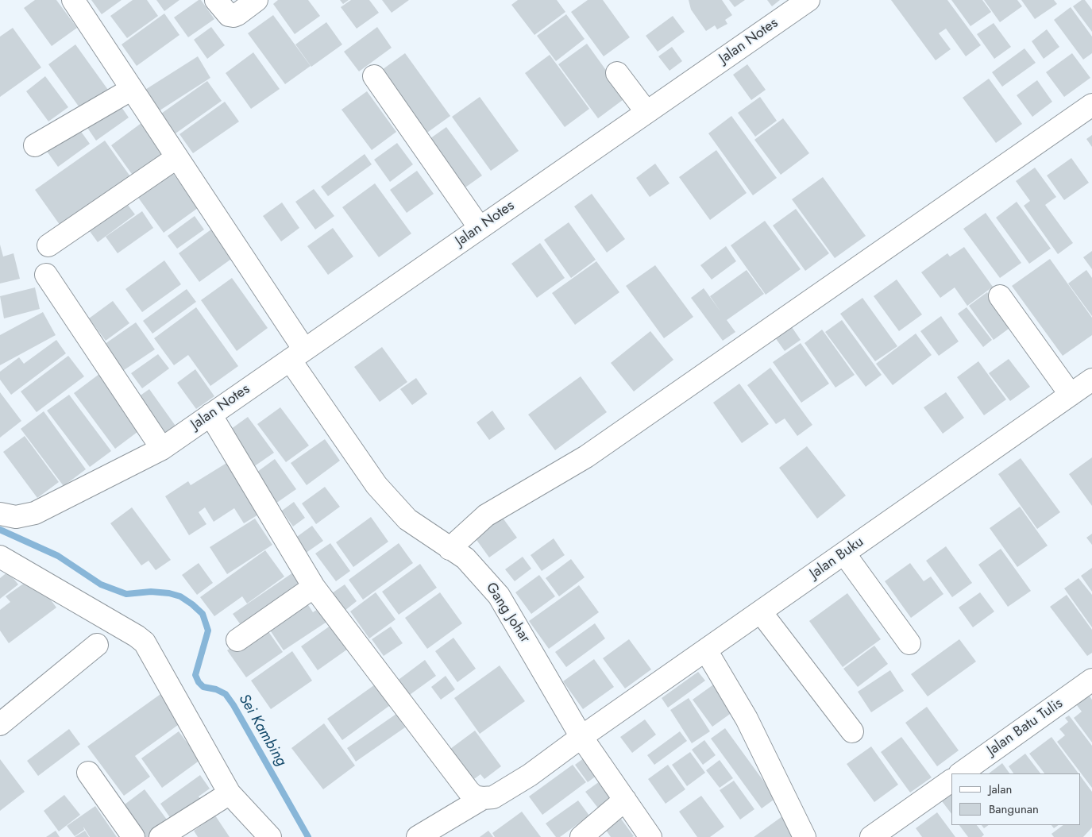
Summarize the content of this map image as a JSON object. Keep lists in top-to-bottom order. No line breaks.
{"streets":{"street":["Jalan Notes","Jalan Buku","Gang Johar","Jalan Batu Tulis"]},"crossings":[["Jalan Notes","Gang Johar"],["Jalan Buku","Gang Johar"]],"water":["Sei Kambing"],"legend":["Jalan","Bangunan"]}
